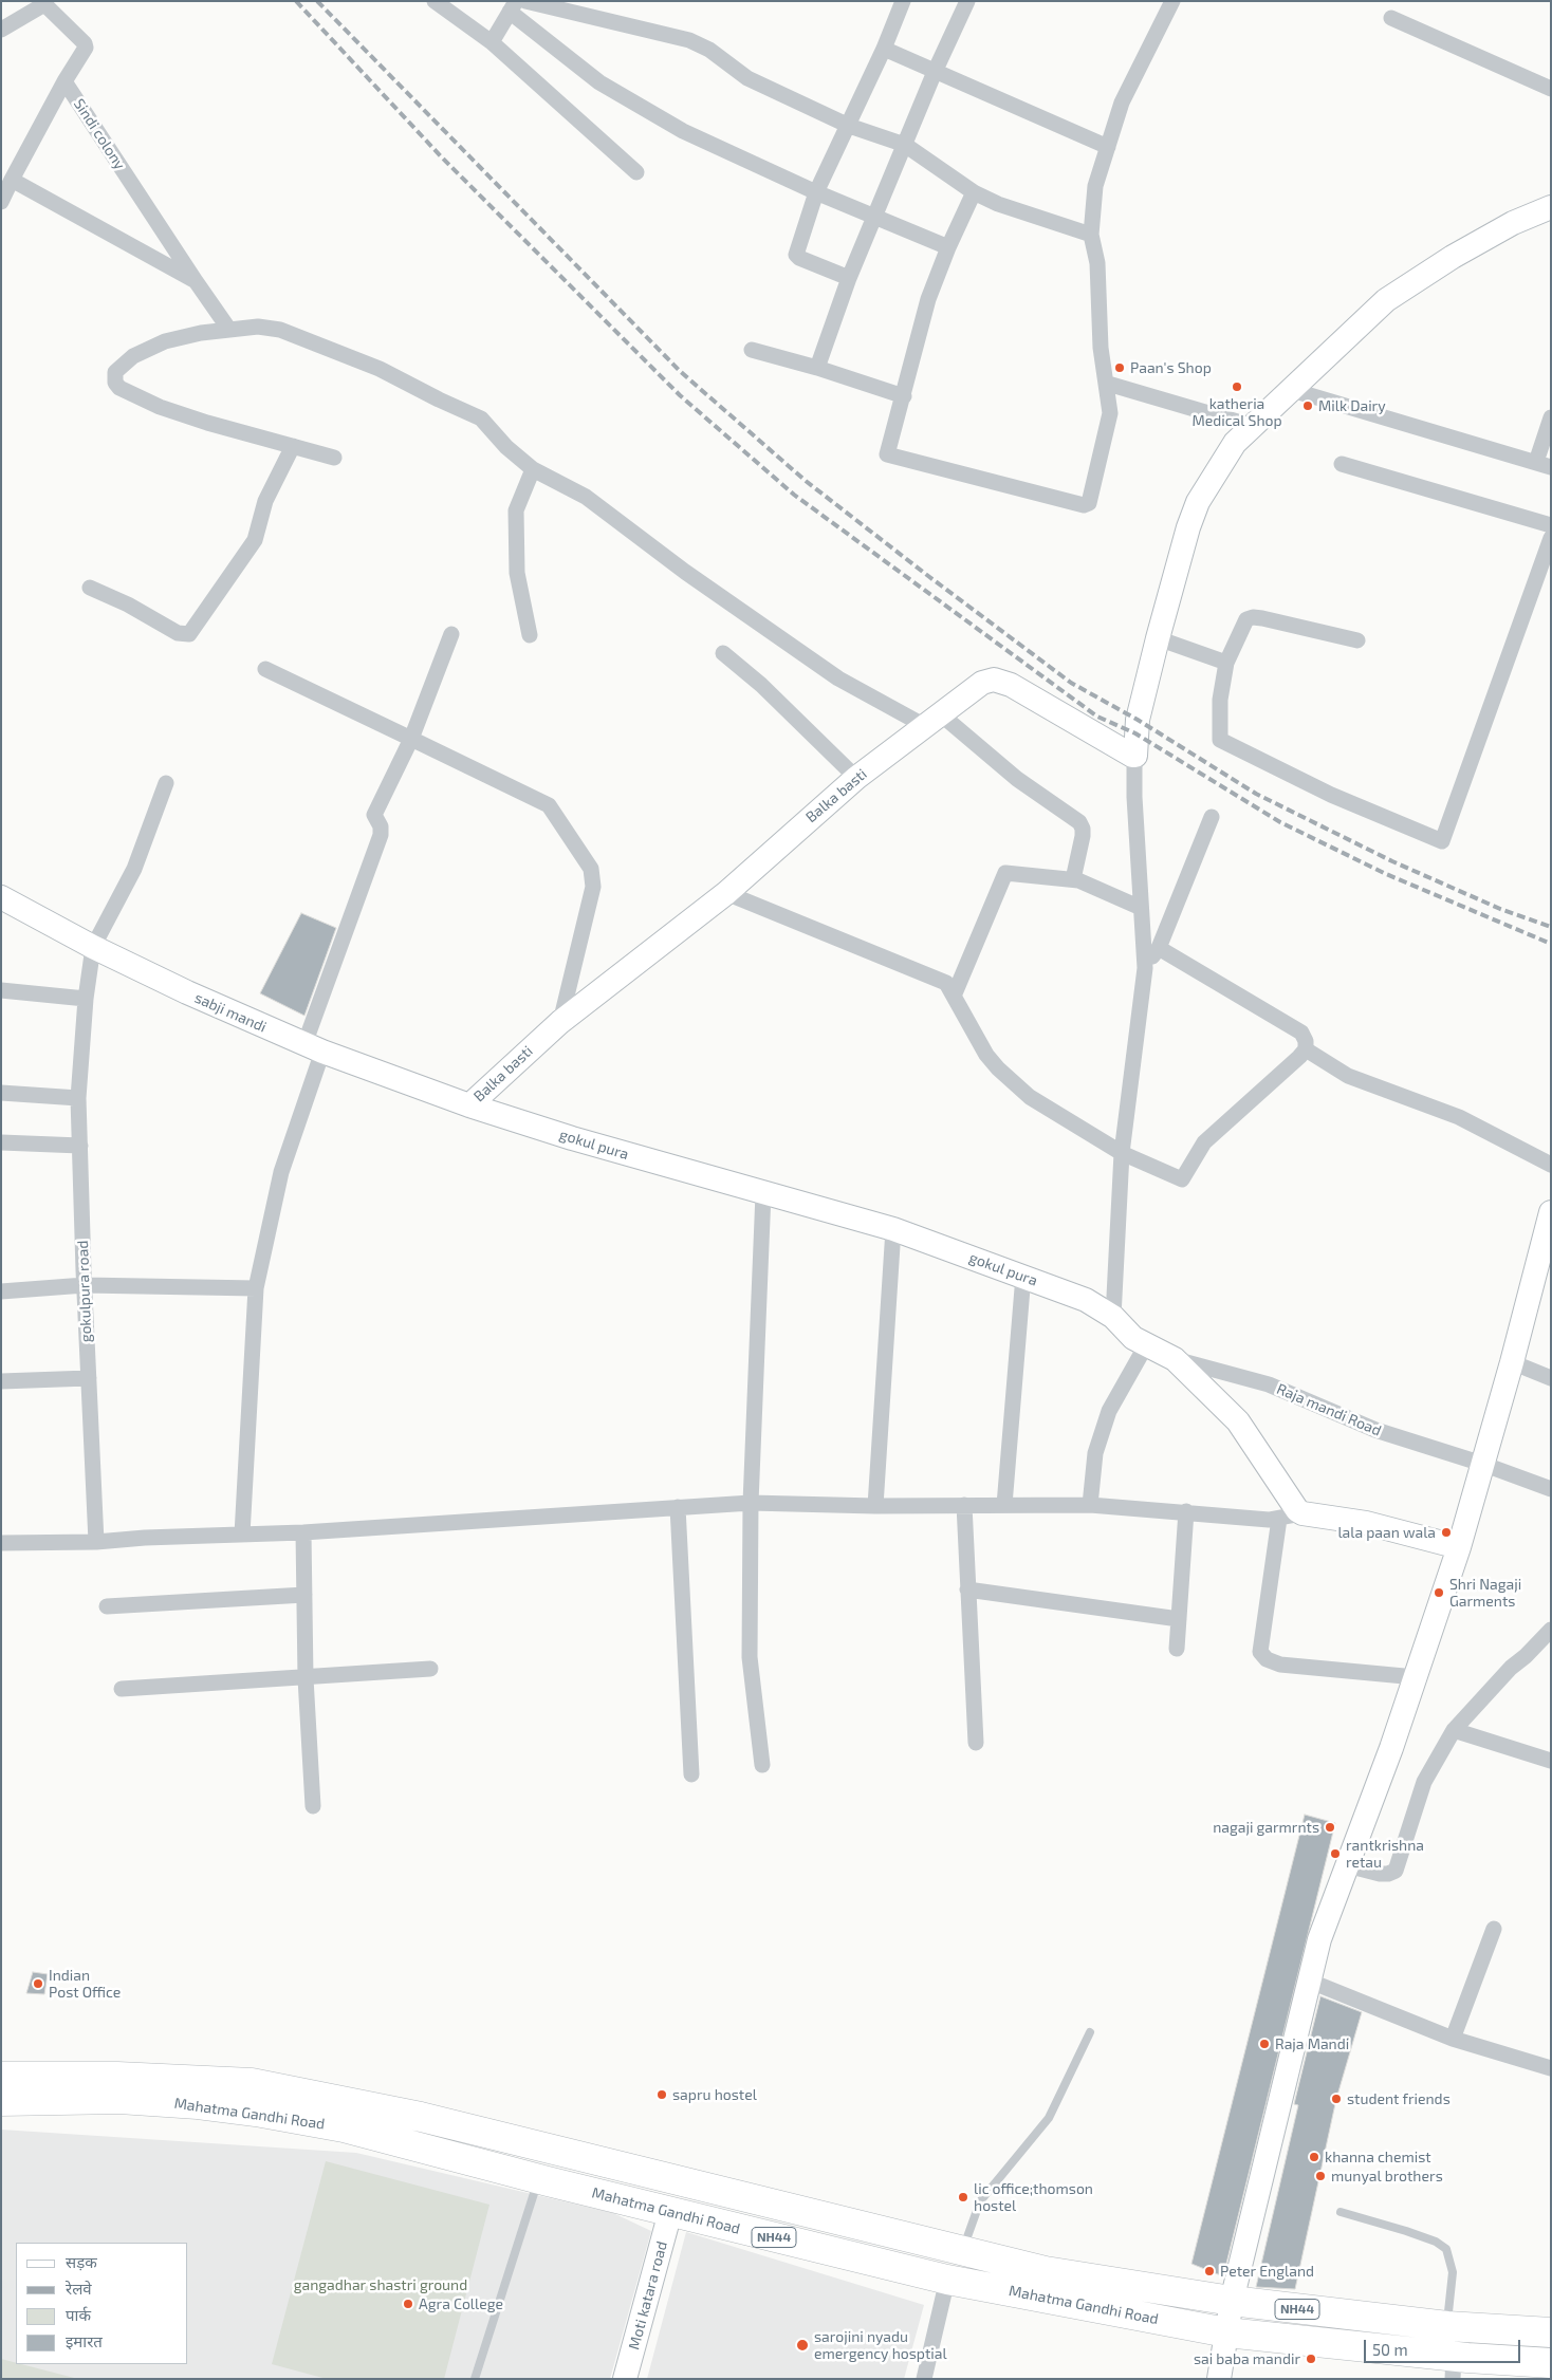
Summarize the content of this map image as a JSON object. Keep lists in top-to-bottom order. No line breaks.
{"streets":{"highway":["Mahatma Gandhi Road","NH44"],"street":["Sindi colony","Balka basti","sabji mandi","gokul pura","gokulpura road","Raja mandi Road","Moti katara road"]},"crossings":[["Balka basti","sabji mandi"],["Balka basti","gokul pura"],["sabji mandi","gokul pura"],["sabji mandi","gokulpura road"],["gokul pura","Raja mandi Road"],["Mahatma Gandhi Road","Moti katara road"]],"parks":["gangadhar shastri ground"],"places":["Paan's Shop","katheria Medical Shop","Milk Dairy","lala paan wala","Shri Nagaji Garments","nagaji garmrnts","rantkrishna retau","Indian Post Office","Raja Mandi","sapru hostel","student friends","khanna chemist","munyal brothers","lic office;thomson hostel","Peter England","Agra College","sarojini nyadu emergency hosptial","sai baba mandir"],"legend":["सड़क","रेलवे","पार्क","इमारत"],"scale_bar":"50 m"}
